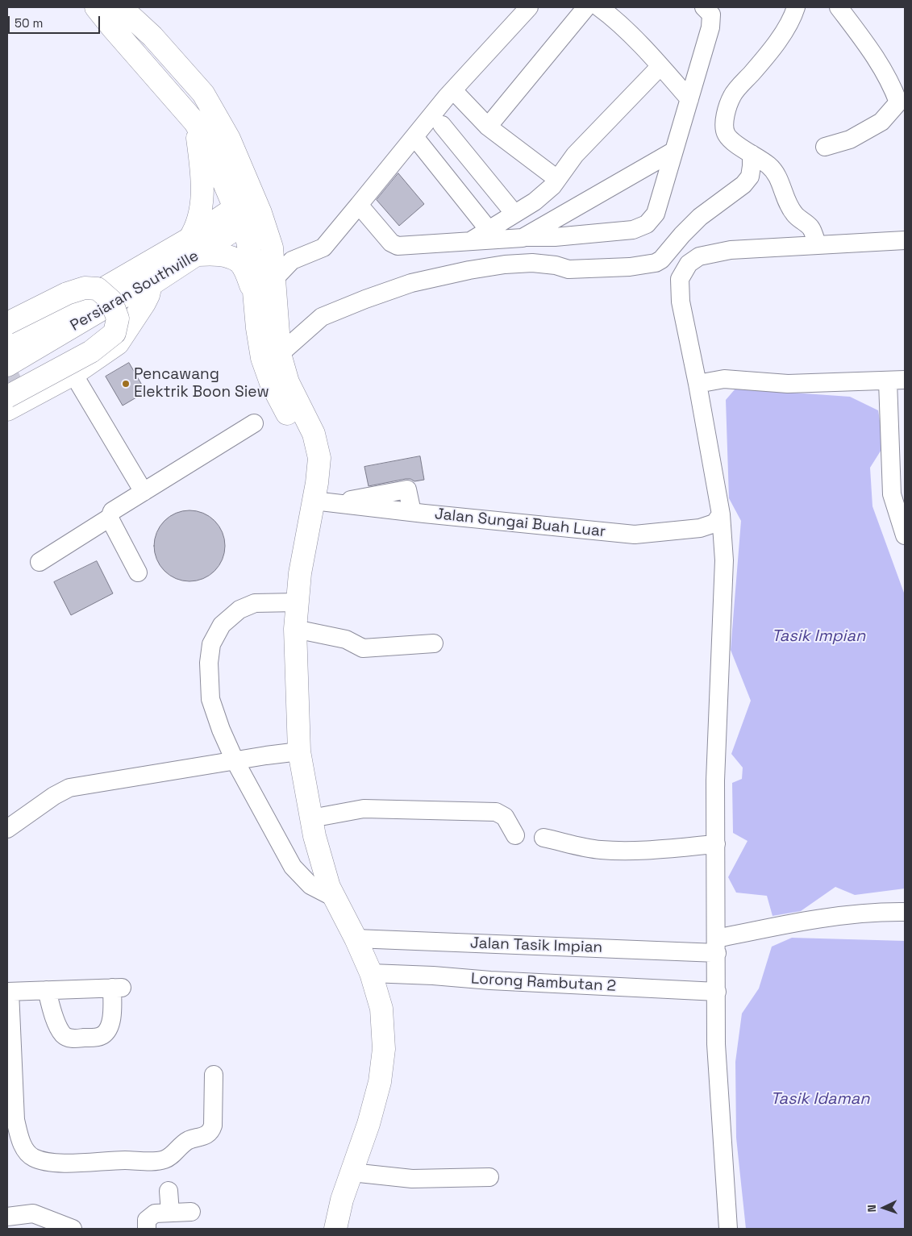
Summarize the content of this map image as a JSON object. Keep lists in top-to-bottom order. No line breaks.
{"streets":{"main road":["Persiaran Southville"],"street":["Jalan Sungai Buah Luar","Jalan Tasik Impian","Lorong Rambutan 2"]},"water":["Tasik Impian","Tasik Idaman"],"places":["Pencawang Elektrik Boon Siew"],"scale_bar":"50 m","north":"left"}
